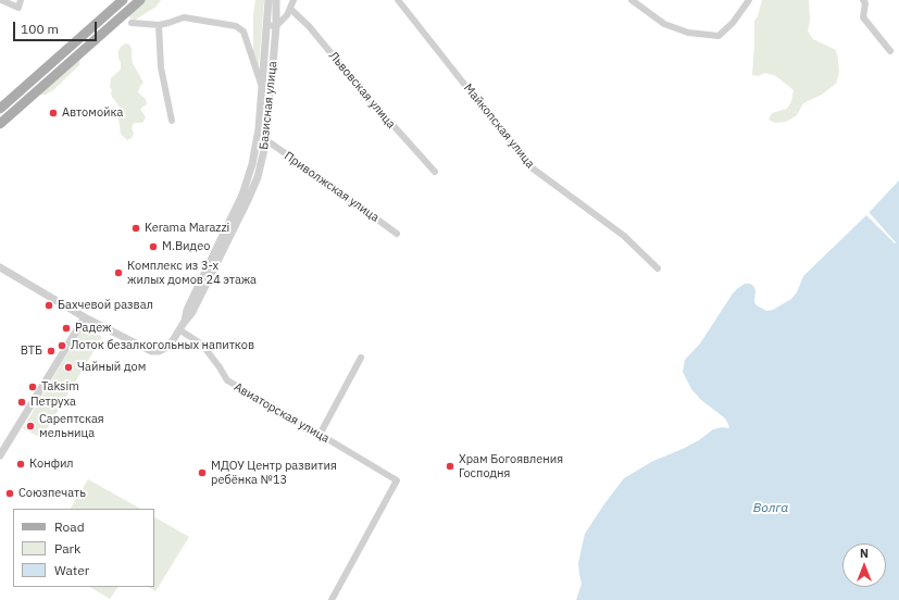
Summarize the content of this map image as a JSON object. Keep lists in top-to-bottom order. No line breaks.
{"streets":{"street":["Львовская улица","Базисная улица","Майкопская улица","Приволжская улица","Авиаторская улица"]},"crossings":[["Базисная улица","Приволжская улица"],["Базисная улица","Авиаторская улица"]],"water":["Волга"],"places":["Автомойка","Kerama Marazzi","M.Видео","Комплекс из 3-х жилых домов 24 этажа","Бахчевой развал","Радеж","Лоток безалкогольных напитков","ВТБ","Чайный дом","Taksim","Петруха","Сарептская мельница","Конфил","Храм Богоявления Господня","МДОУ Центр развития ребёнка №13","Союзпечать"],"legend":["Road","Park","Water"],"scale_bar":"100 m","north":"top"}
